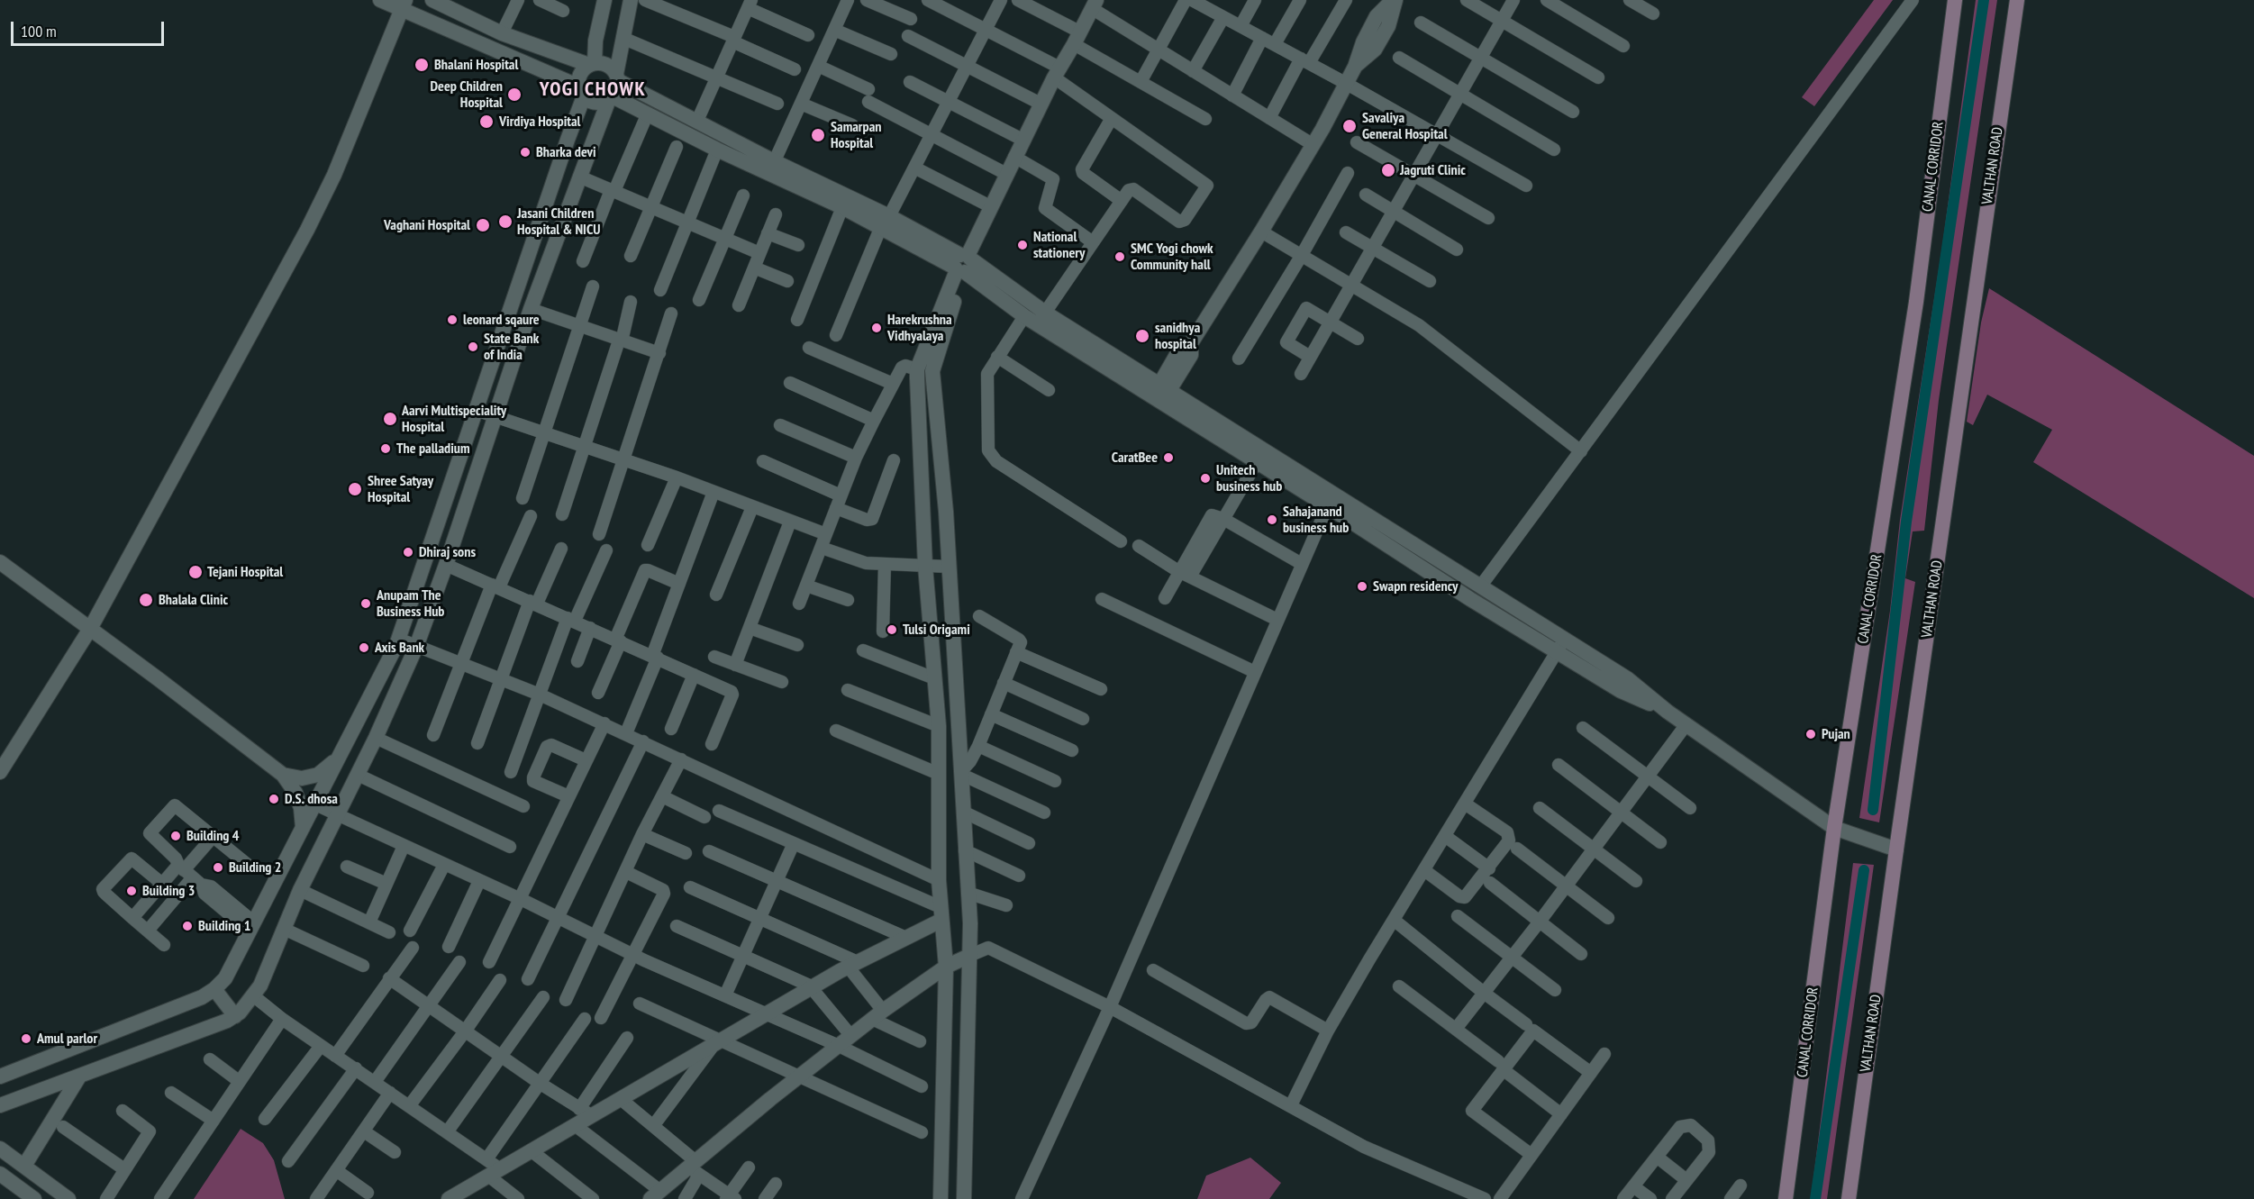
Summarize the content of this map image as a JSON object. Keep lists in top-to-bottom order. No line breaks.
{"streets":{"main road":["VALTHAN ROAD","CANAL CORRIDOR"]},"districts":["YOGI CHOWK"],"places":["Bhalani Hospital","Deep Children Hospital","Virdiya Hospital","Savaliya General Hospital","Samarpan Hospital","Bharka devi","Jagruti Clinic","Jasani Children Hospital & NICU","Vaghani Hospital","National stationery","SMC Yogi chowk Community hall","leonard sqaure","Harekrushna Vidhyalaya","sanidhya hospital","State Bank of India","Aarvi Multispeciality Hospital","The palladium","CaratBee","Unitech business hub","Shree Satyay Hospital","Sahajanand business hub","Dhiraj sons","Tejani Hospital","Swapn residency","Bhalala Clinic","Anupam The Business Hub","Tulsi Origami","Axis Bank","Pujan","D.S. dhosa","Building 4","Building 2","Building 3","Building 1","Amul parlor"],"scale_bar":"100 m"}
